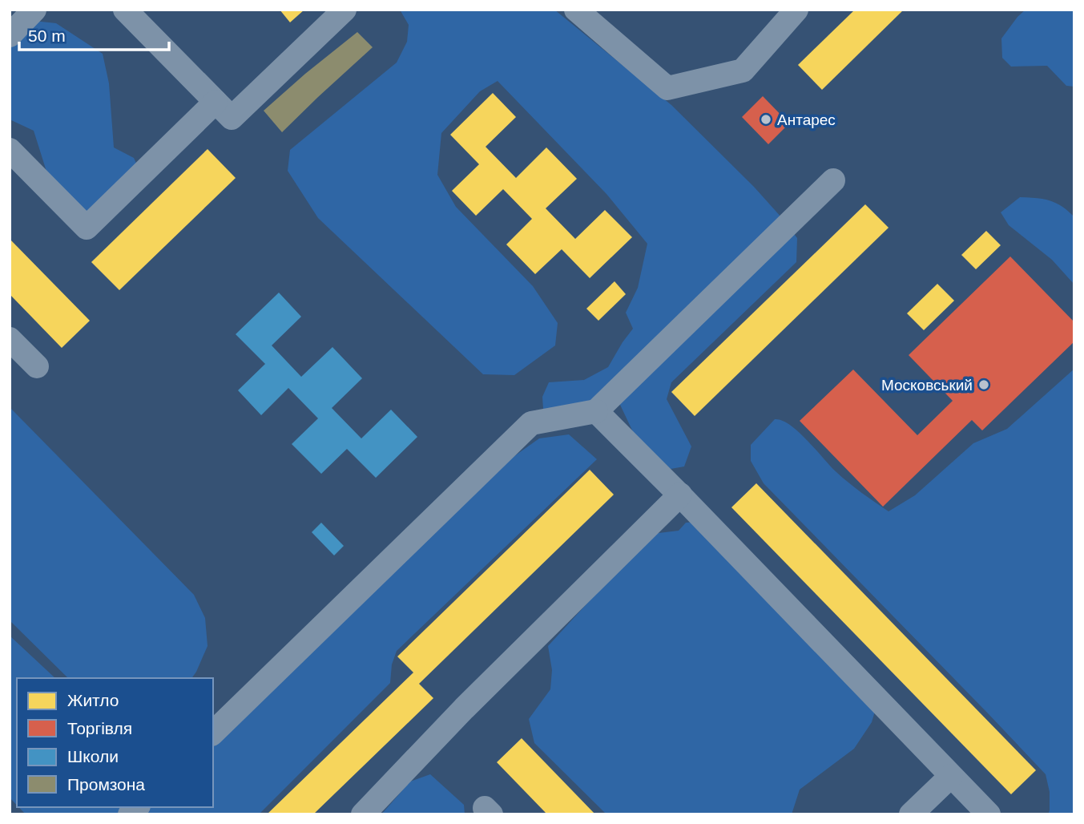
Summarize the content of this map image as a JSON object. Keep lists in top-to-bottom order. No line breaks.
{"places":["Антарес","Московський"],"legend":["Житло","Торгівля","Школи","Промзона"],"scale_bar":"50 m"}
